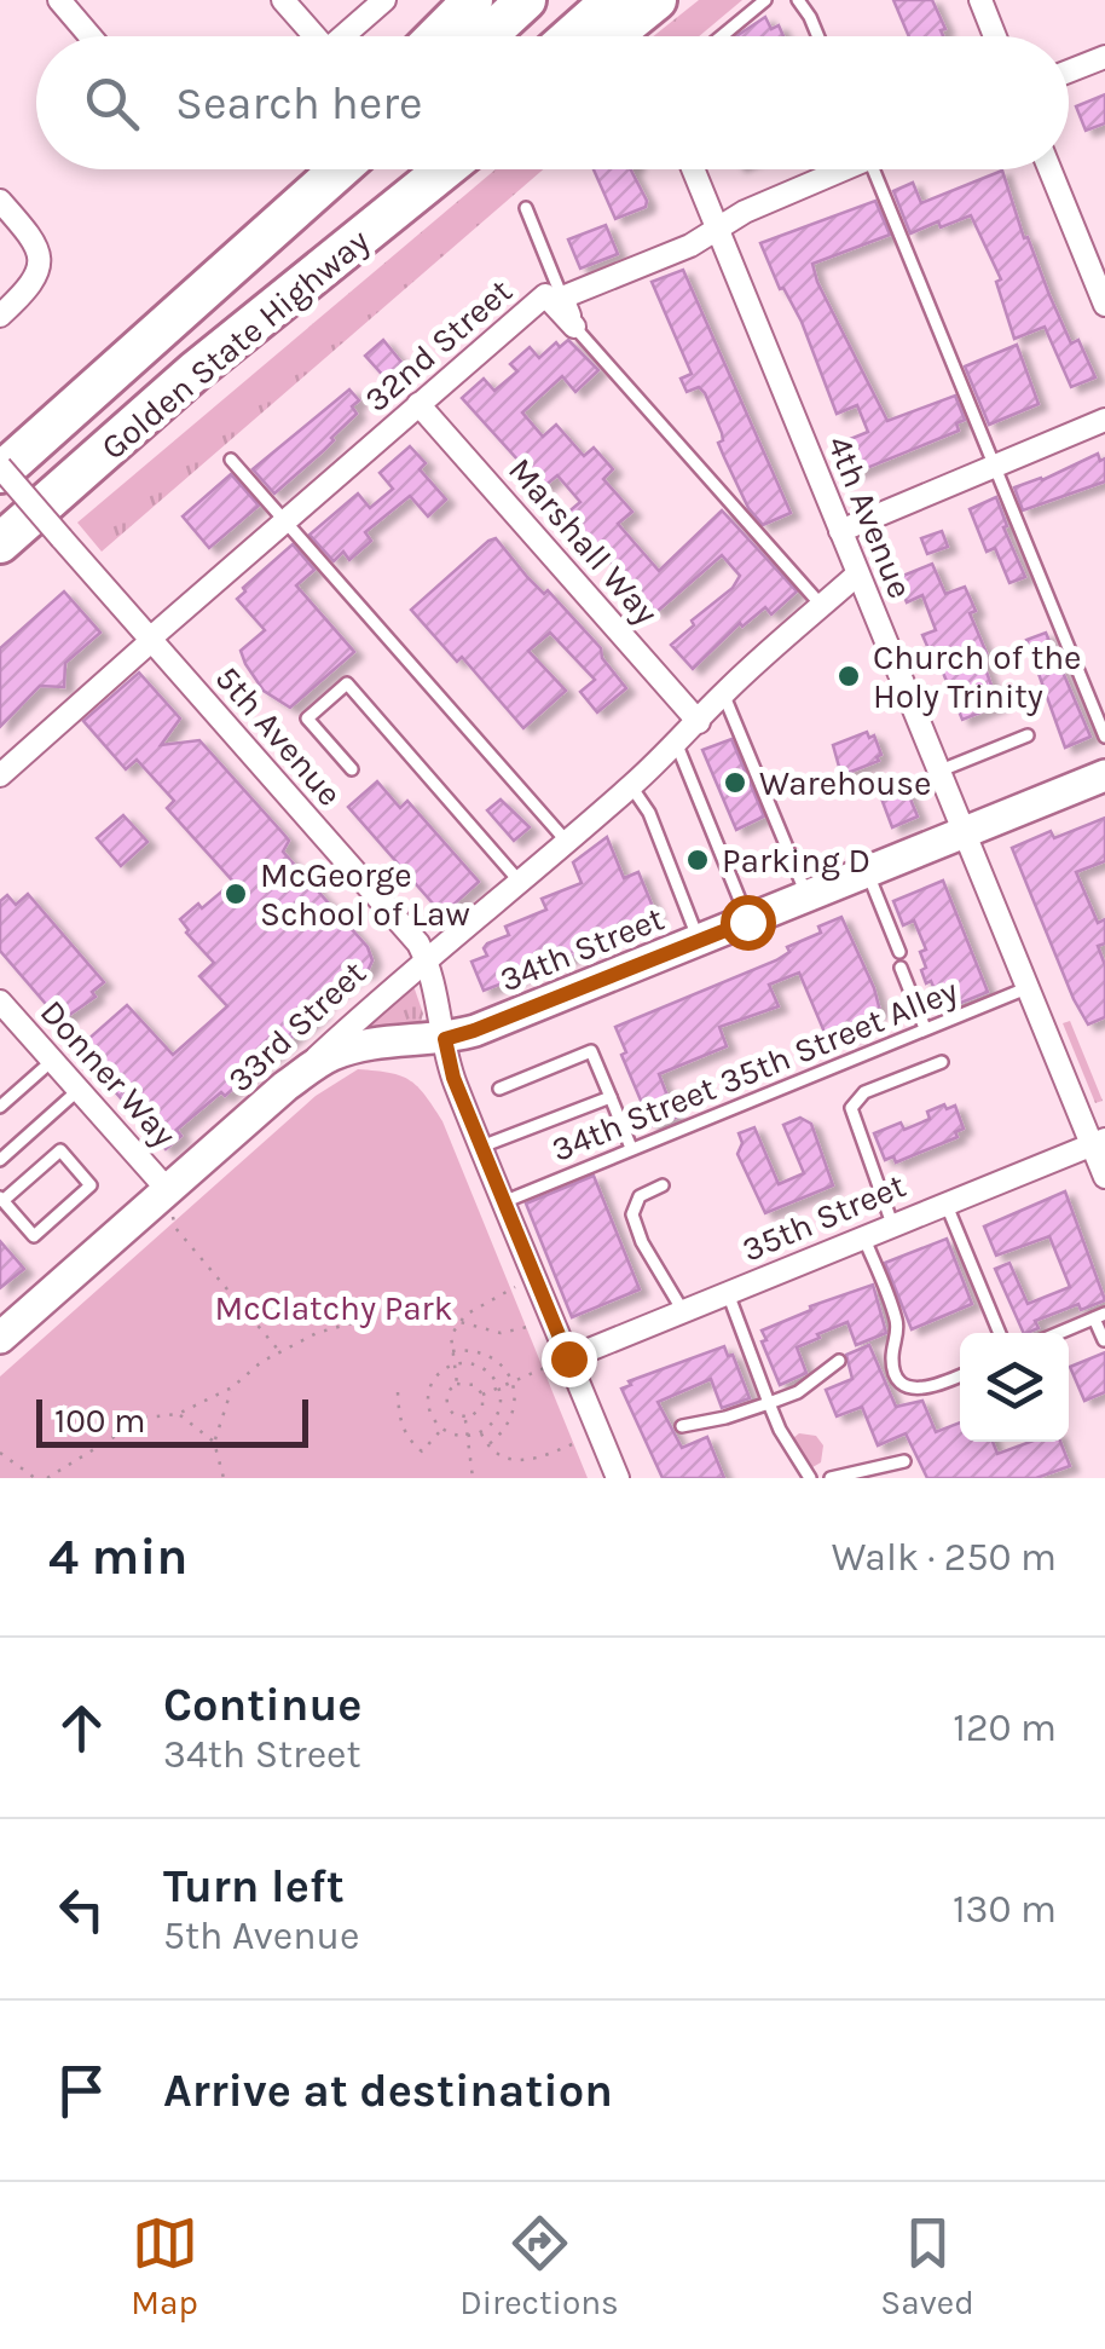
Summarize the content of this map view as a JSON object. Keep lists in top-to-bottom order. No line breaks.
{"streets":{"highway":["Golden State Highway"],"street":["32nd Street","4th Avenue","Marshall Way","5th Avenue","34th Street","33rd Street","Donner Way","35th Street"],"lane":["34th Street 35th Street Alley"]},"crossings":[["Golden State Highway","5th Avenue"],["32nd Street","4th Avenue"],["32nd Street","Marshall Way"],["32nd Street","5th Avenue"],["4th Avenue","34th Street"],["4th Avenue","33rd Street"],["4th Avenue","34th Street 35th Street Alley"],["4th Avenue","35th Street"],["Marshall Way","33rd Street"],["5th Avenue","34th Street"],["5th Avenue","33rd Street"],["5th Avenue","34th Street 35th Street Alley"],["5th Avenue","35th Street"],["34th Street","33rd Street"],["33rd Street","Donner Way"]],"parks":["McClatchy Park"],"places":["Church of the Holy Trinity","Warehouse","Parking D","McGeorge School of Law"],"scale_bar":"100 m","page":{"search":"Search here","scale":"100 m","heading":["4 min","Walk · 250 m"],"list":[["Continue","34th Street","120 m"],["Turn left","5th Avenue","130 m"],"Arrive at destination"],"nav":["Map","Directions","Saved"]}}
